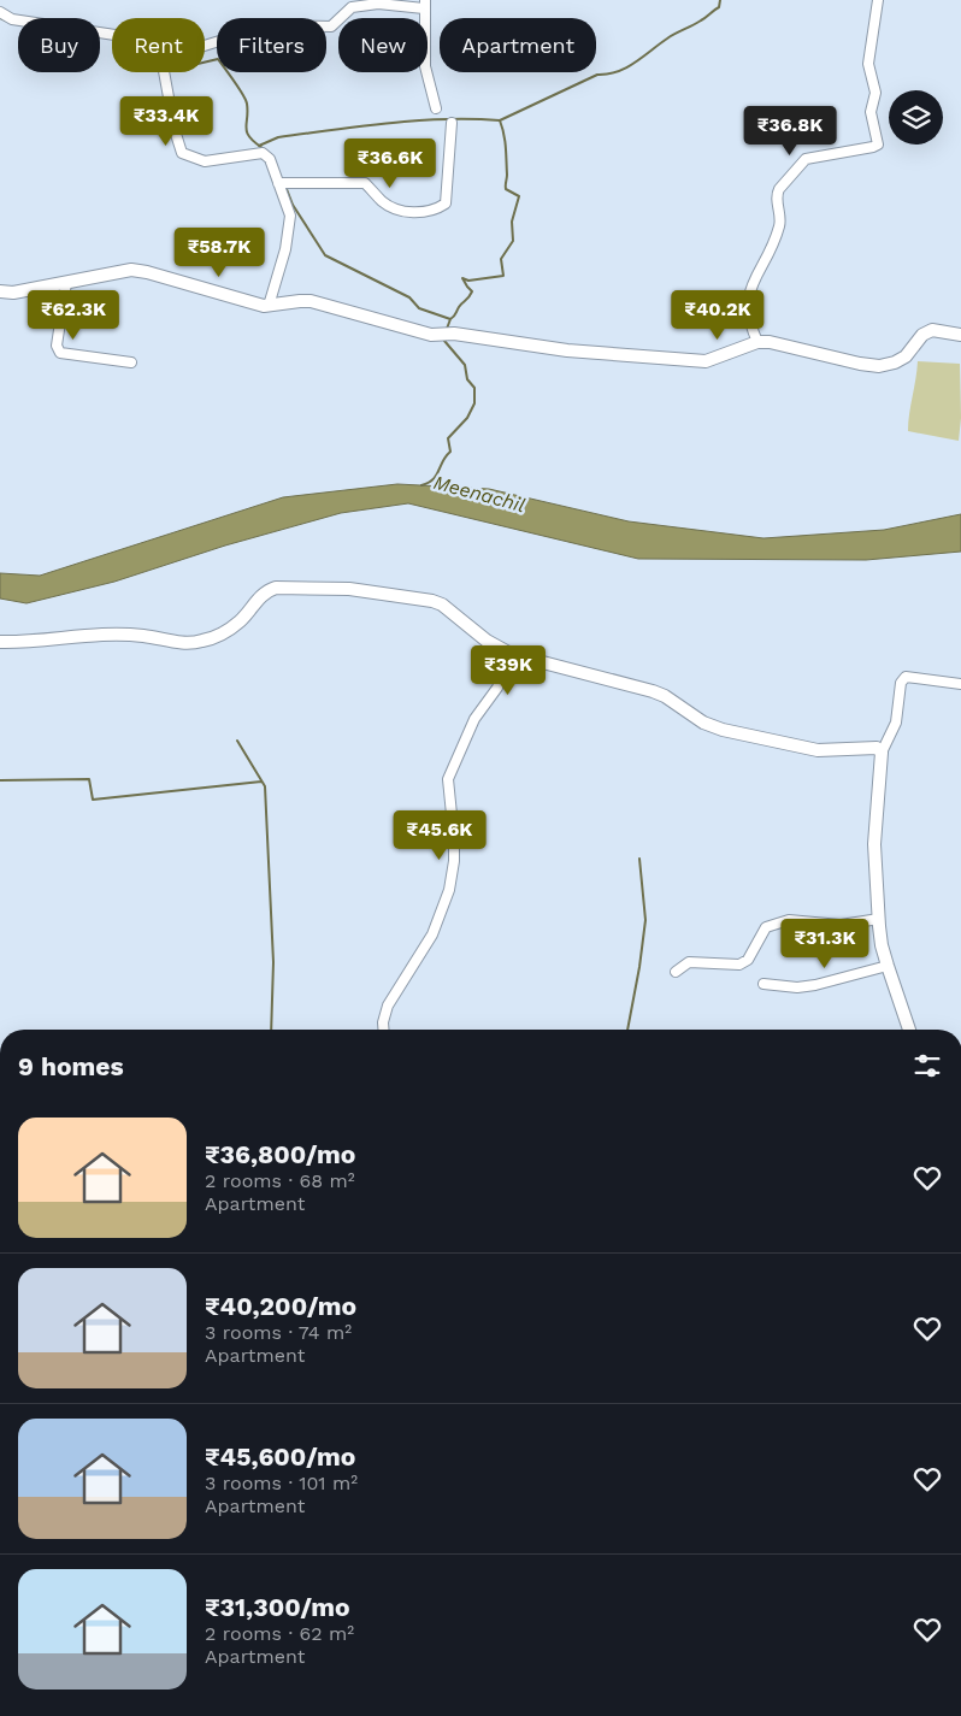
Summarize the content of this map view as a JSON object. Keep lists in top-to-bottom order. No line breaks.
{"water":["Meenachil"],"page":{"chip":["Buy","Rent","Filters","New","Apartment"],"price":["₹33.4K","₹36.8K","₹36.6K","₹58.7K","₹62.3K","₹40.2K","₹39K","₹45.6K","₹31.3K"],"heading":"9 homes","list":[{"name":"₹36,800/mo","note":"2 rooms · 68 m² · Apartment"},{"name":"₹40,200/mo","note":"3 rooms · 74 m² · Apartment"},{"name":"₹45,600/mo","note":"3 rooms · 101 m² · Apartment"},{"name":"₹31,300/mo","note":"2 rooms · 62 m² · Apartment"}]}}
